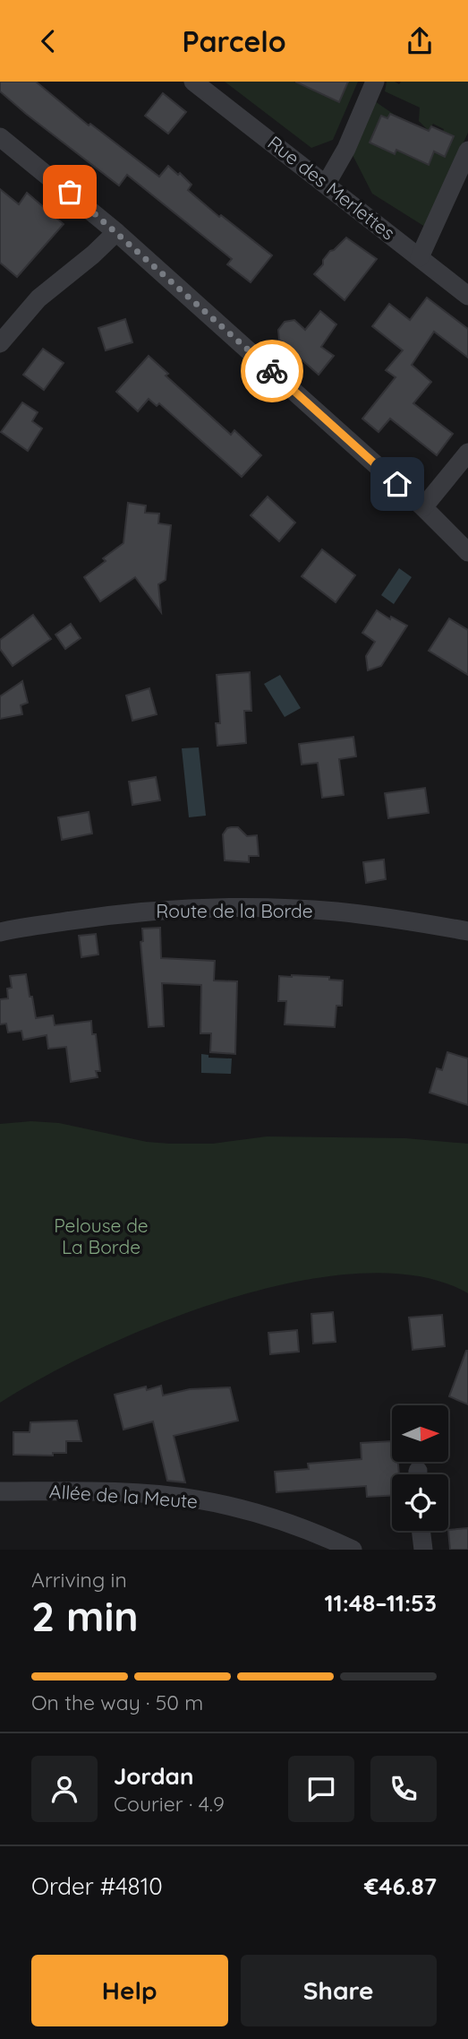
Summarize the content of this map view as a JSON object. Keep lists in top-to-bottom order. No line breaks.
{"streets":{"street":["Rue des Merlettes","Route de la Borde","Allée de la Meute"]},"parks":["Pelouse de La Borde"],"north":"right","page":{"header":"Parcelo","heading":["2 min","Arriving in","11:48–11:53"],"panel":["Jordan","Courier · 4.9","Order #4810","€46.87"],"bar":"On the way · 50 m","buttons":["Help","Share"]}}
